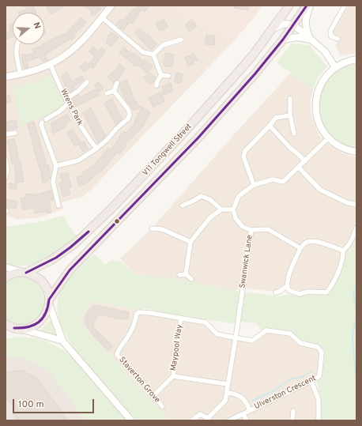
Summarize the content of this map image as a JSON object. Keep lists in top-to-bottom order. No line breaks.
{"streets":{"highway":["V11 Tongwell Street"],"street":["Wrens Park","Swanwick Lane","Maypool Way","Staverton Grove","Ulverston Crescent"]},"crossings":[["Swanwick Lane","Staverton Grove"],["Swanwick Lane","Ulverston Crescent"],["Maypool Way","Staverton Grove"],["Staverton Grove","Ulverston Crescent"]],"scale_bar":"100 m","north":"right"}
